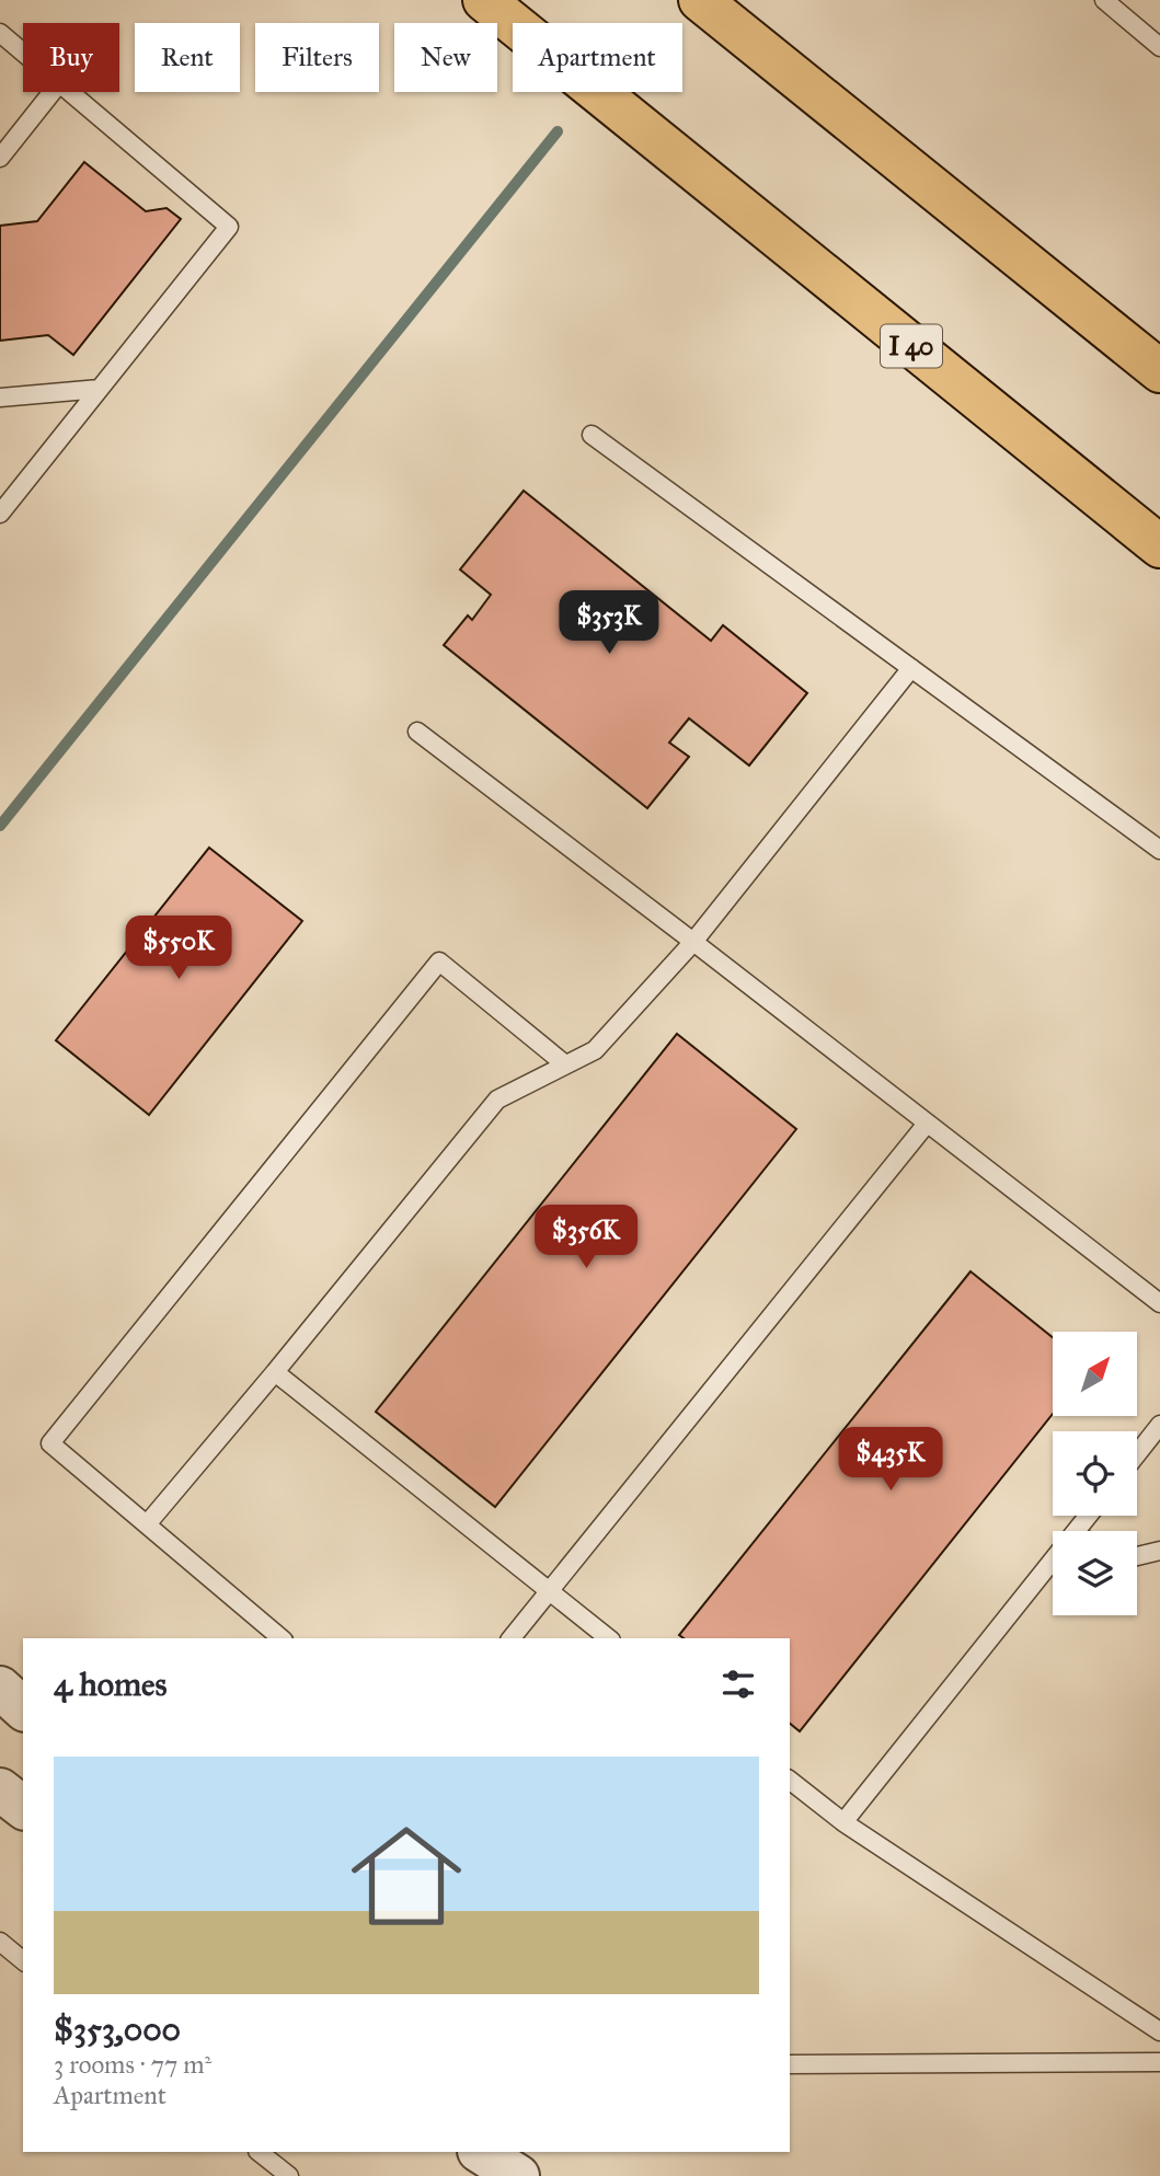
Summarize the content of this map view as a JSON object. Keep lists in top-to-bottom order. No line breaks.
{"streets":{"highway":["I 40"]},"north":"top right","page":{"chip":["Buy","Rent","Filters","New","Apartment"],"price":["$353K","$550K","$356K","$435K"],"heading":"4 homes","list":[{"name":"$353,000","note":"3 rooms · 77 m² · Apartment"}]}}
